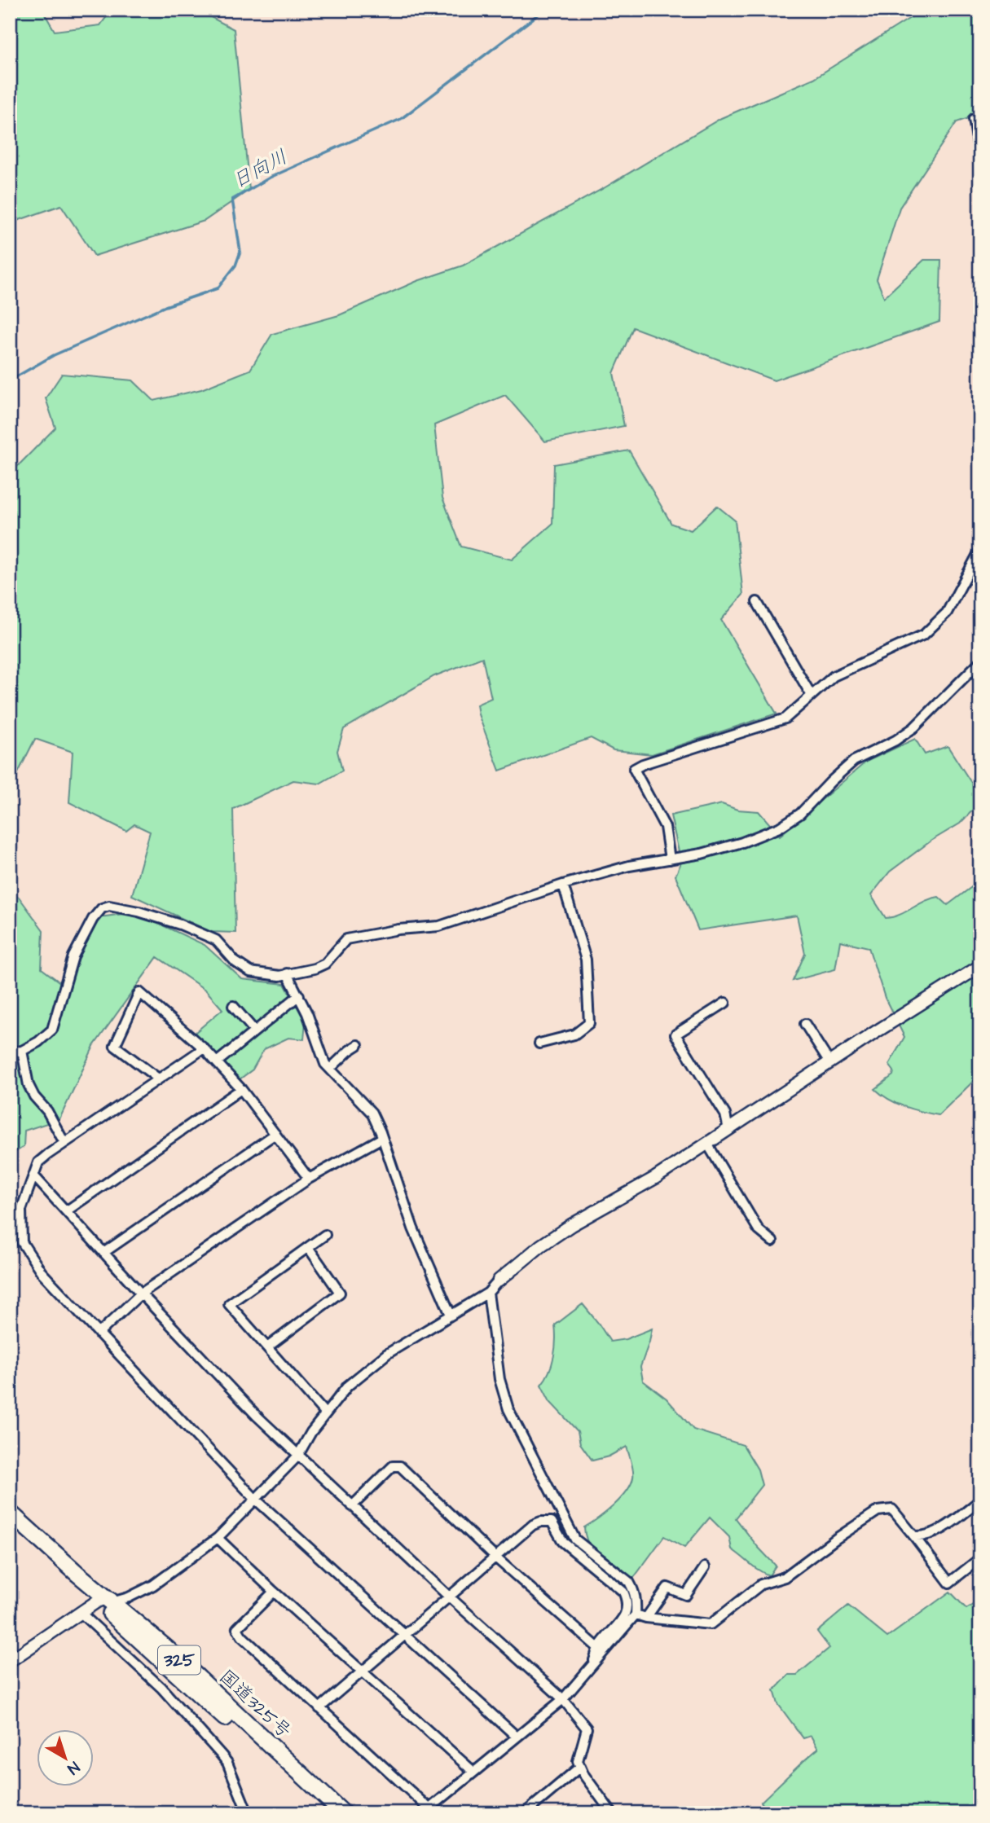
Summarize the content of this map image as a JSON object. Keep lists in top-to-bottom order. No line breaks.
{"streets":{"highway":["325","国道325号"]},"water":["日向川"],"north":"bottom right"}
